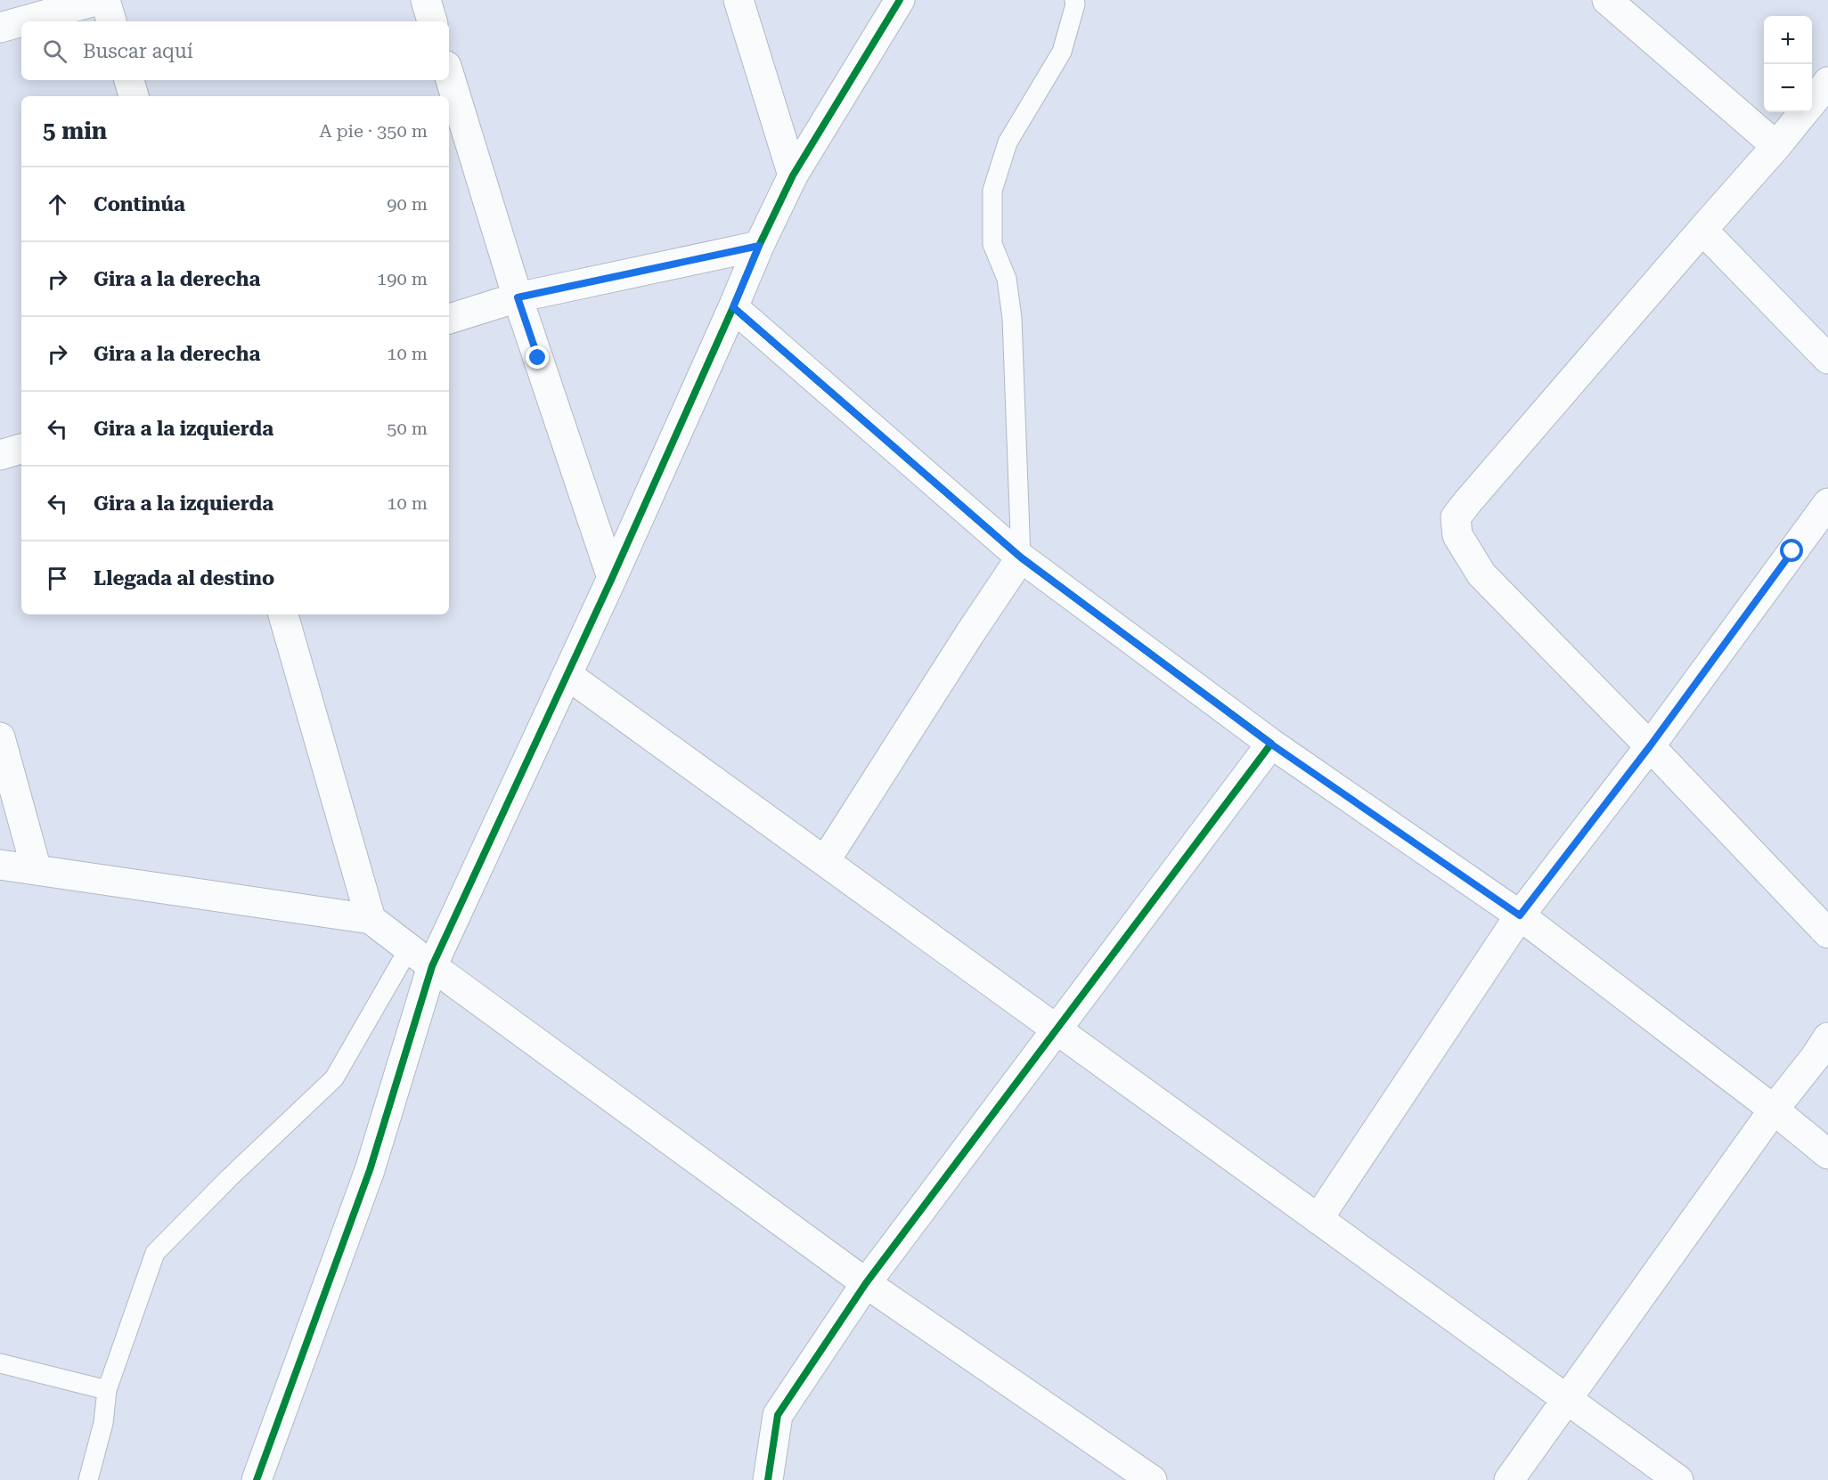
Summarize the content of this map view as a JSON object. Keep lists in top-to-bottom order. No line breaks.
{"page":{"map_buttons":["+","−"],"search":"Buscar aquí","heading":["5 min","A pie · 350 m"],"list":[["Continúa","90 m"],["Gira a la derecha","190 m"],["Gira a la derecha","10 m"],["Gira a la izquierda","50 m"],["Gira a la izquierda","10 m"],"Llegada al destino"]}}
